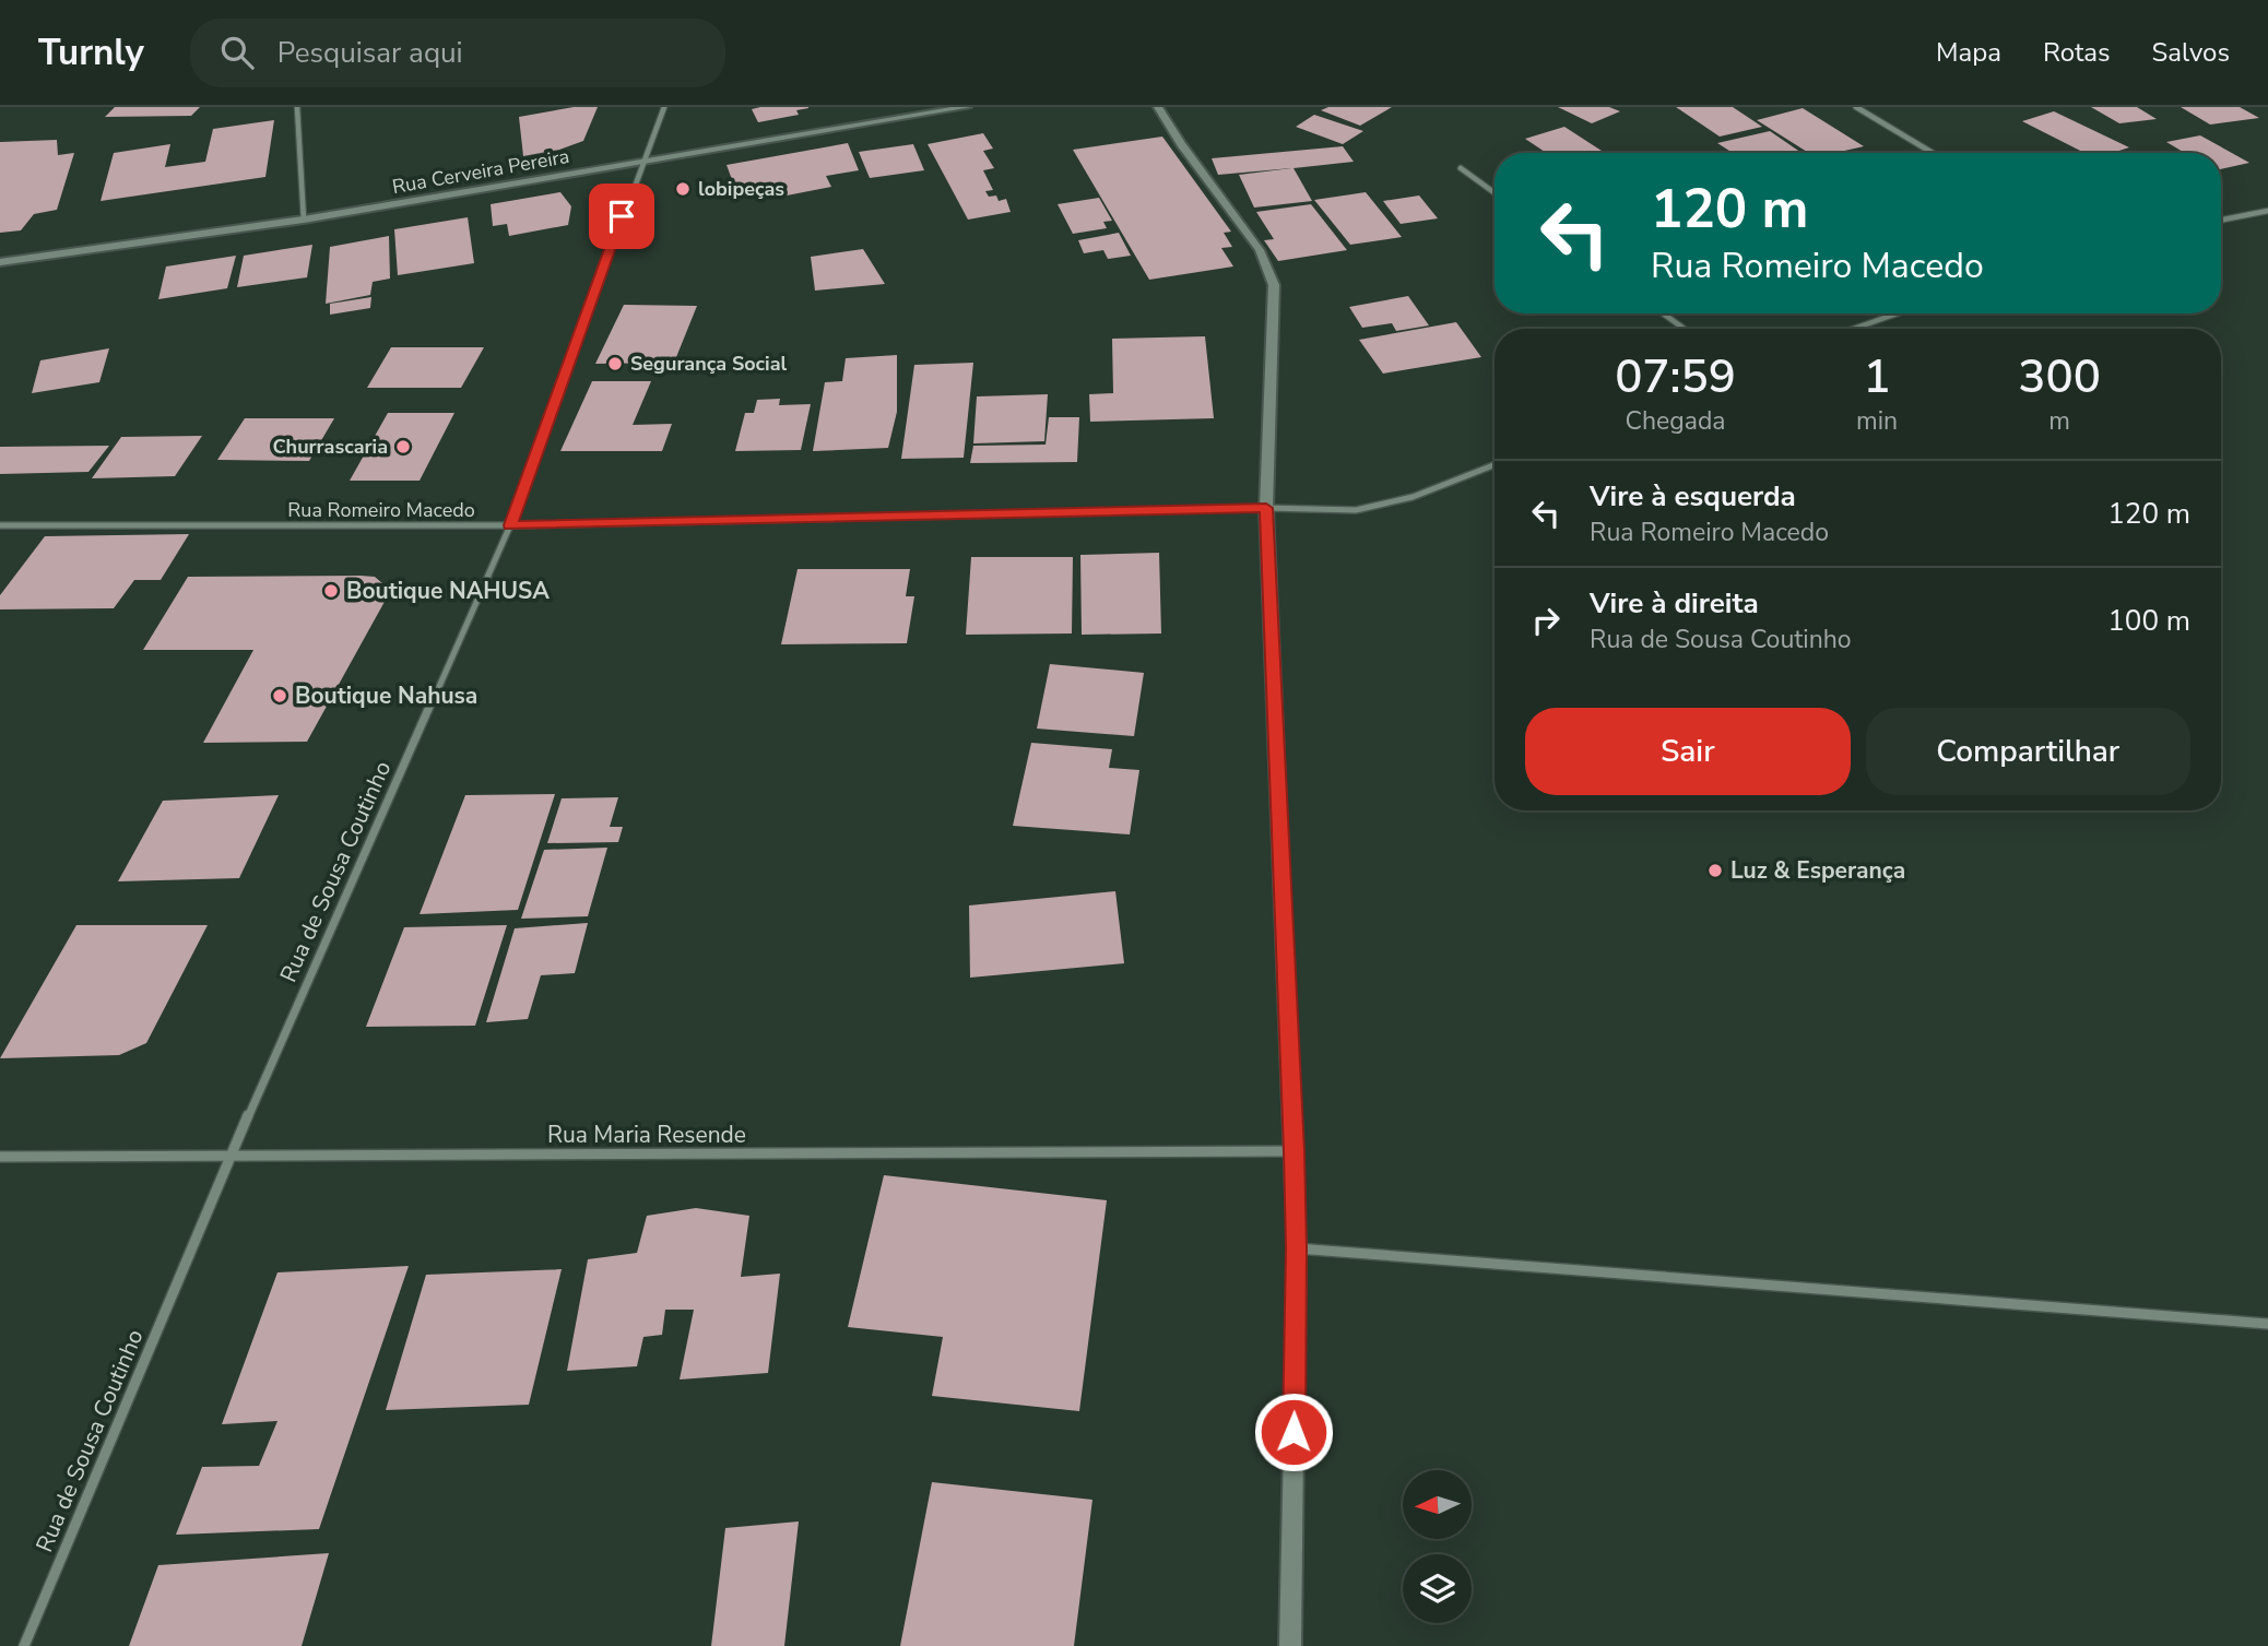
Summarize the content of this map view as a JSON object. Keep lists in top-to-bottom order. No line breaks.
{"streets":{"street":["Rua Cerveira Pereira","Rua Romeiro Macedo","Rua de Sousa Coutinho","Rua Maria Resende"]},"crossings":[["Rua Cerveira Pereira","Rua de Sousa Coutinho"],["Rua Romeiro Macedo","Rua de Sousa Coutinho"],["Rua de Sousa Coutinho","Rua Maria Resende"]],"places":["lobipeças","Segurança Social","Churrascaria","Boutique NAHUSA","Boutique Nahusa","Luz & Esperança"],"north":"left","page":{"header":"Turnly","search":"Pesquisar aqui","nav":["Mapa","Rotas","Salvos"],"turn":["120 m","Rua Romeiro Macedo"],"eta":["07:59","Chegada","1","min","300","m"],"list":[{"name":"Vire à esquerda","note":"Rua Romeiro Macedo","value":"120 m"},{"name":"Vire à direita","note":"Rua de Sousa Coutinho","value":"100 m"}],"buttons":["Sair","Compartilhar"]}}
